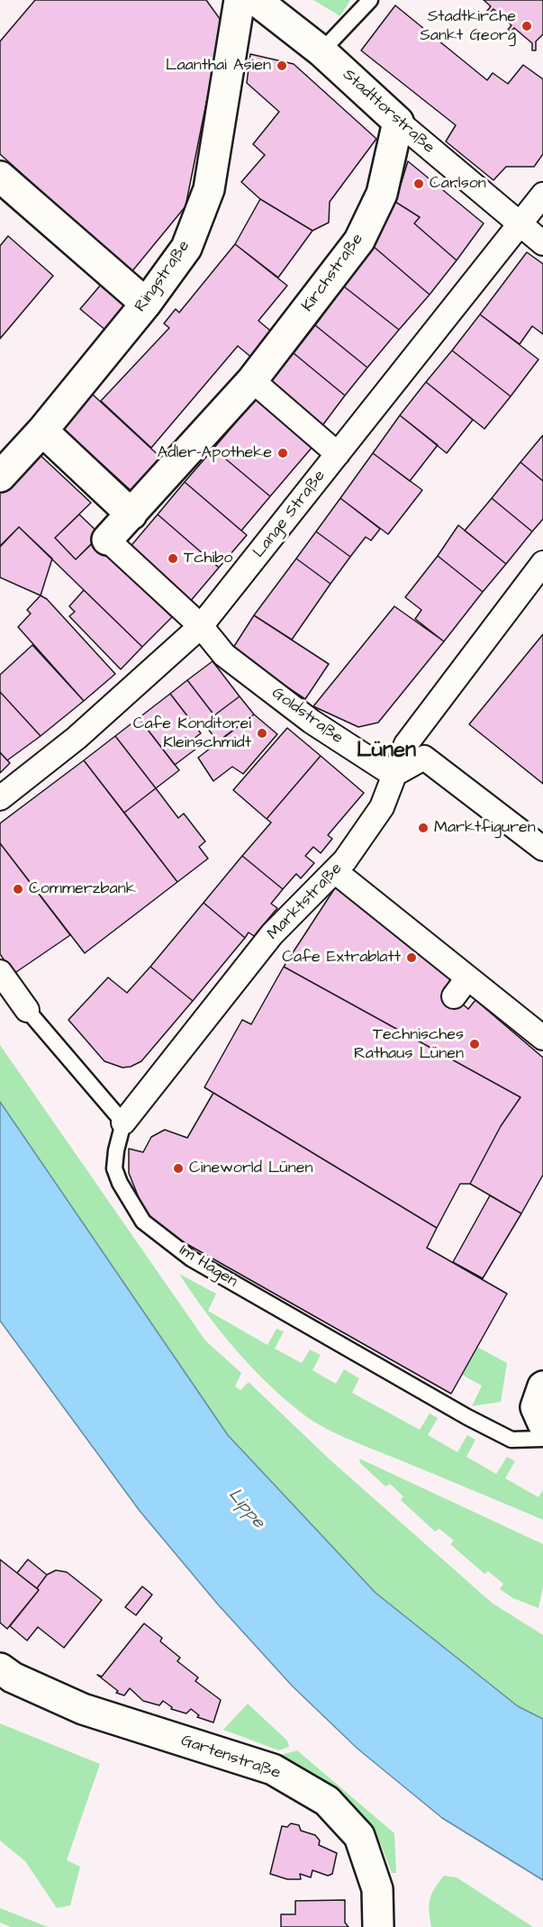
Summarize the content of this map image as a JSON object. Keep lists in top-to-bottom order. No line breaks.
{"streets":{"street":["Stadttorstraße","Kirchstraße","Ringstraße","Lange Straße","Goldstraße","Marktstraße","Gartenstraße"],"lane":["Im Hagen"]},"crossings":[["Stadttorstraße","Kirchstraße"],["Stadttorstraße","Lange Straße"],["Kirchstraße","Lange Straße"],["Kirchstraße","Goldstraße"],["Lange Straße","Goldstraße"],["Goldstraße","Marktstraße"],["Marktstraße","Im Hagen"]],"districts":["Lünen"],"water":["Lippe"],"places":["Stadtkirche Sankt Georg","Laanthai Asien","Carlson","Adler-Apotheke","Tchibo","Cafe Konditorei Kleinschmidt","Marktfiguren","Commerzbank","Cafe Extrablatt","Technisches Rathaus Lünen","Cineworld Lünen"]}
